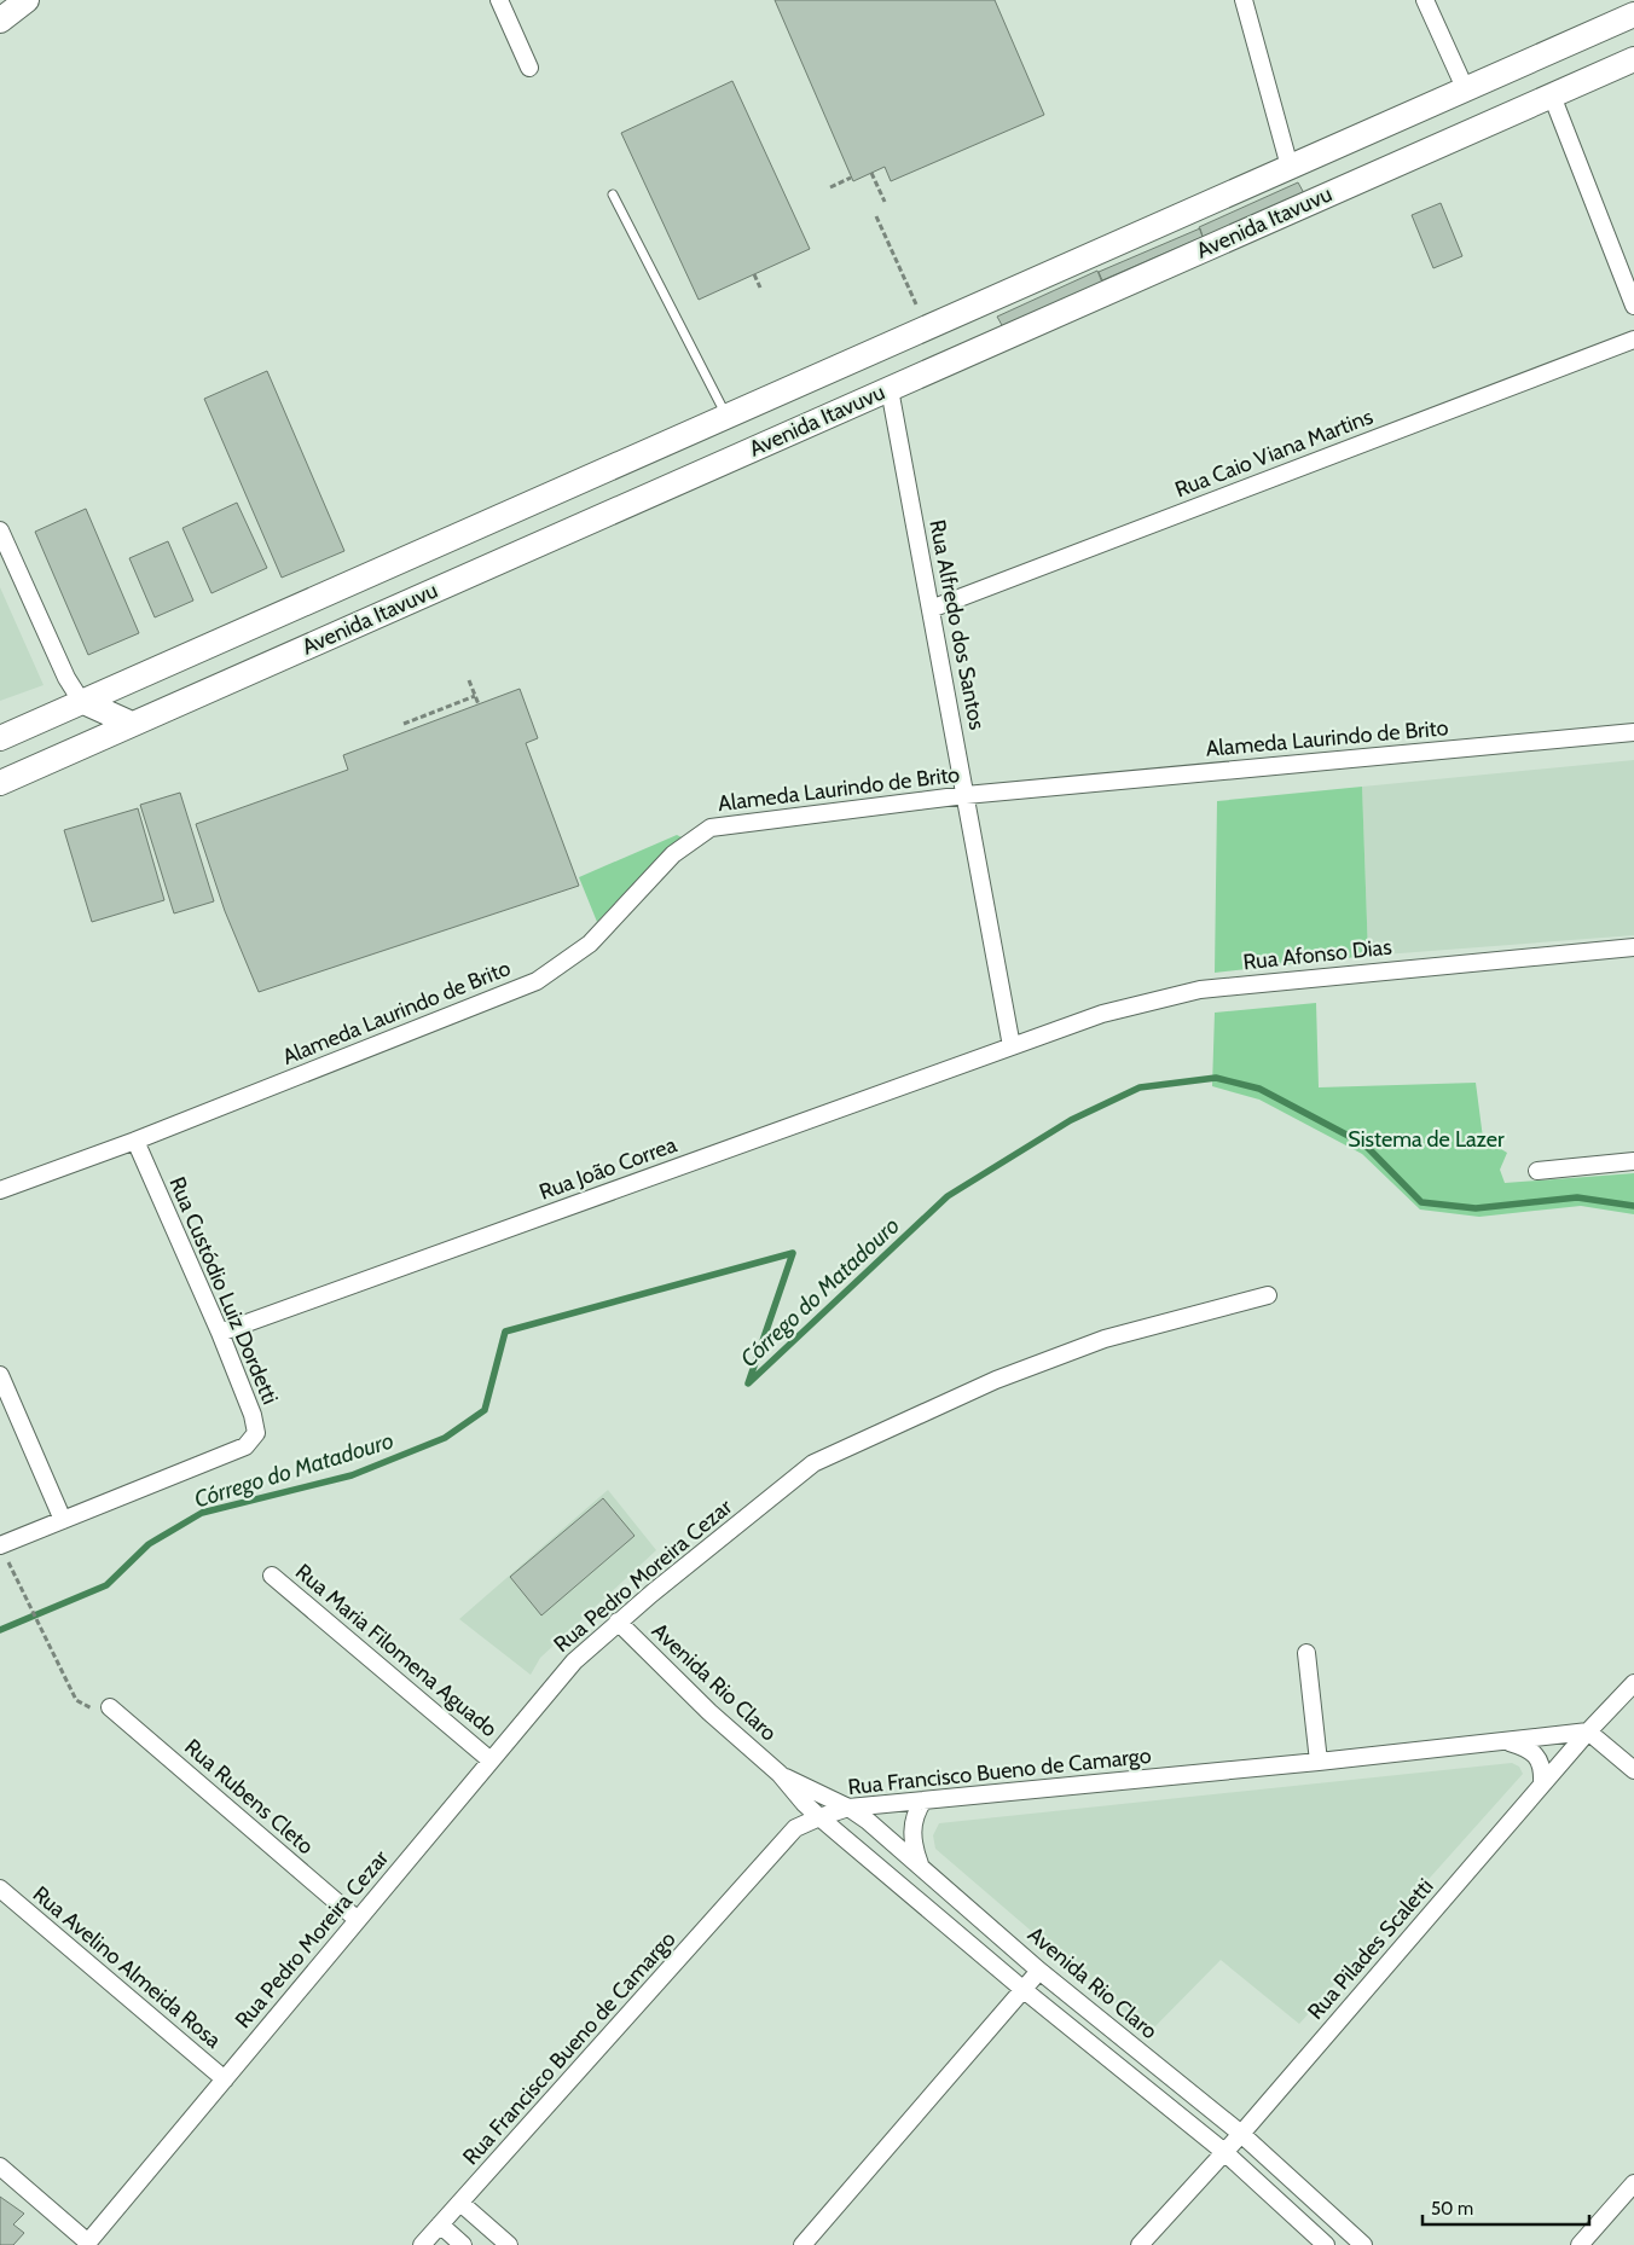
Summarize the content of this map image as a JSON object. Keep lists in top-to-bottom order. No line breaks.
{"streets":{"main road":["Avenida Itavuvu"],"street":["Rua Caio Viana Martins","Rua Alfredo dos Santos","Alameda Laurindo de Brito","Rua Afonso Dias","Rua João Correa","Rua Custódio Luiz Dordetti","Rua Pedro Moreira Cezar","Rua Maria Filomena Aguado","Avenida Rio Claro","Rua Francisco Bueno de Camargo","Rua Rubens Cleto","Rua Pilades Scaletti","Rua Avelino Almeida Rosa"]},"crossings":[["Avenida Itavuvu","Rua Alfredo dos Santos"],["Rua Caio Viana Martins","Rua Alfredo dos Santos"],["Rua Alfredo dos Santos","Alameda Laurindo de Brito"],["Rua Alfredo dos Santos","Rua Afonso Dias"],["Rua Alfredo dos Santos","Rua João Correa"],["Alameda Laurindo de Brito","Rua Custódio Luiz Dordetti"],["Rua Afonso Dias","Rua João Correa"],["Rua João Correa","Rua Custódio Luiz Dordetti"],["Rua Pedro Moreira Cezar","Rua Maria Filomena Aguado"],["Rua Pedro Moreira Cezar","Avenida Rio Claro"],["Rua Pedro Moreira Cezar","Rua Rubens Cleto"],["Rua Pedro Moreira Cezar","Rua Avelino Almeida Rosa"],["Avenida Rio Claro","Rua Francisco Bueno de Camargo"],["Avenida Rio Claro","Rua Pilades Scaletti"],["Rua Francisco Bueno de Camargo","Rua Pilades Scaletti"]],"water":["Córrego do Matadouro"],"parks":["Sistema de Lazer"],"scale_bar":"50 m"}
